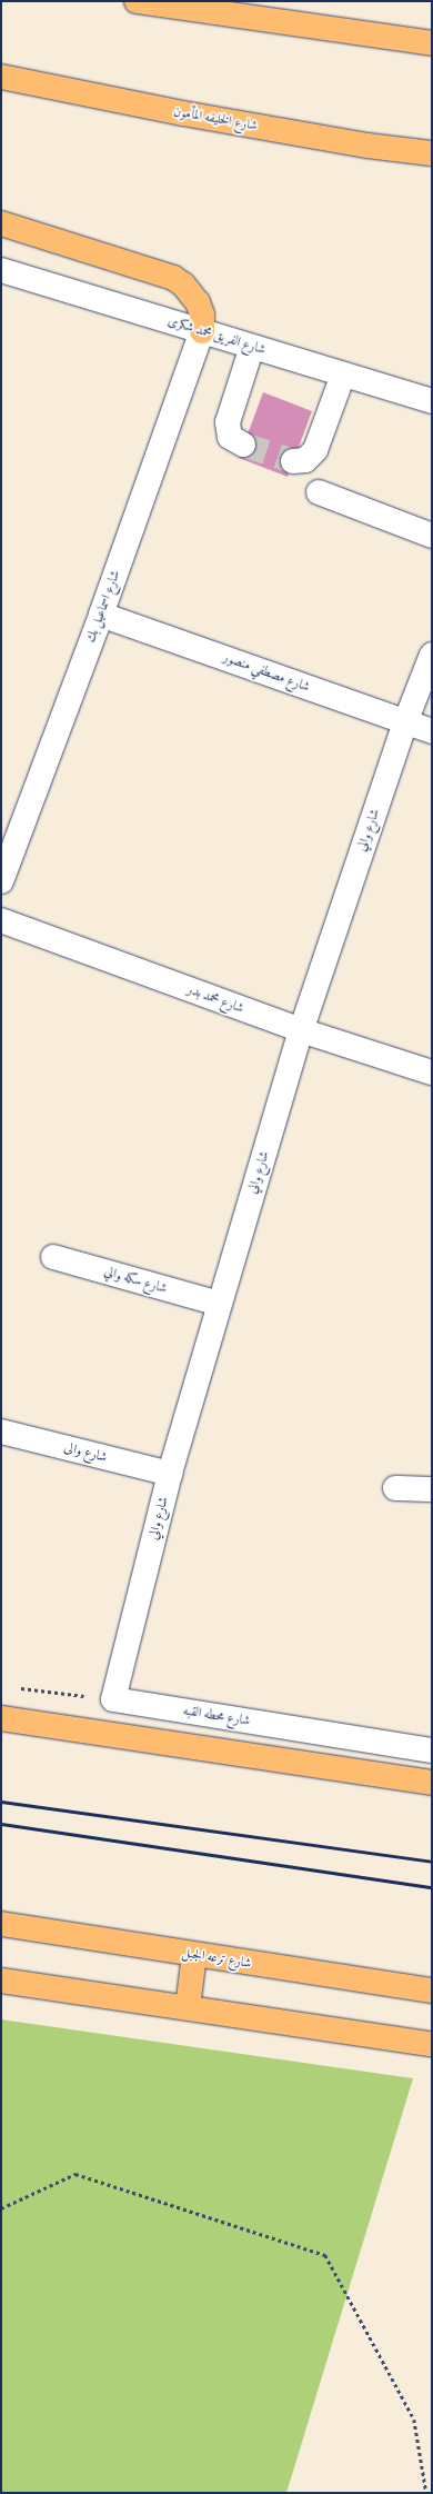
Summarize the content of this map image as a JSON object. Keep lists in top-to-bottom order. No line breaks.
{"streets":{"main road":["شارع الخليفه المأمون","شارع ترعه الجبل"],"street":["شارع الفريق محمد شكرى","شارع اسماعيل بك","شارع مصطفي منصور","شارع والي","شارع محمد بدر","شارع سكه والي","شارع والى","شارع محطه القبه"]},"crossings":[["شارع الفريق محمد شكرى","شارع اسماعيل بك"],["شارع اسماعيل بك","شارع مصطفي منصور"],["شارع مصطفي منصور","شارع والي"],["شارع والي","شارع محمد بدر"],["شارع والي","شارع سكه والي"],["شارع والي","شارع والى"],["شارع والي","شارع محطه القبه"]]}
